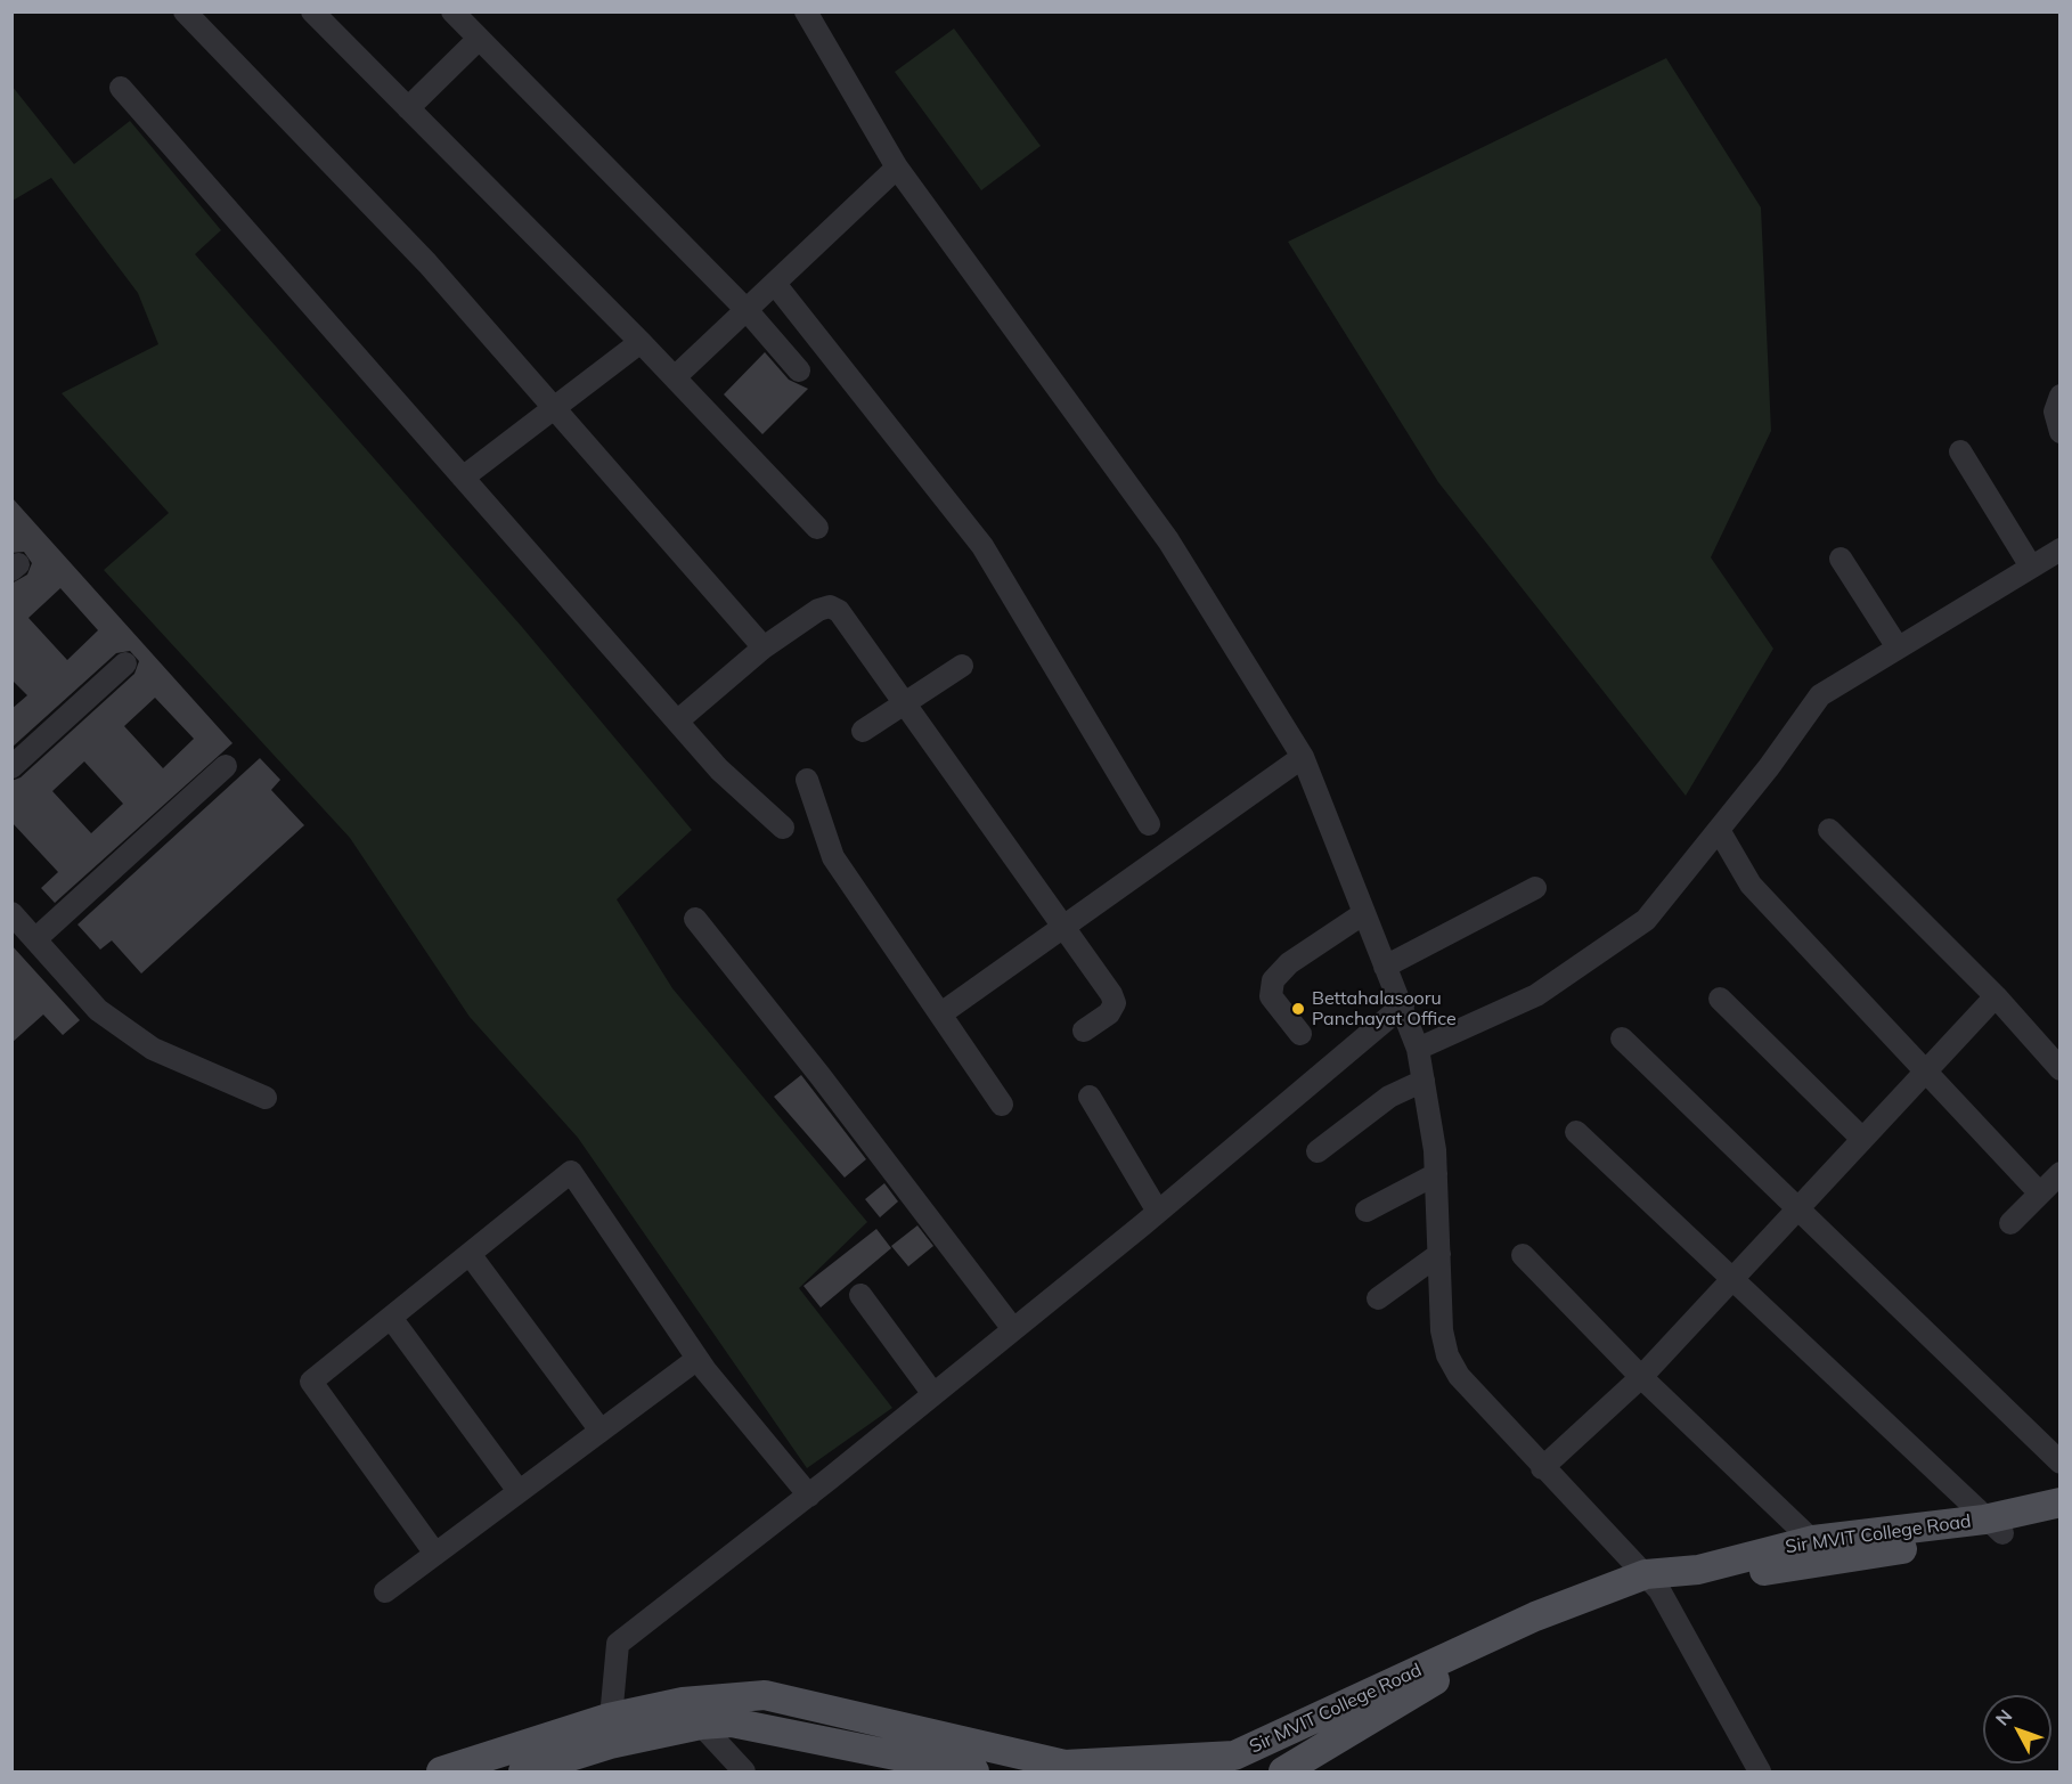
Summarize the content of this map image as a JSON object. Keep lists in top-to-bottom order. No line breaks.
{"streets":{"main road":["Sir MVIT College Road"]},"places":["Bettahalasooru Panchayat Office"],"north":"top left"}
